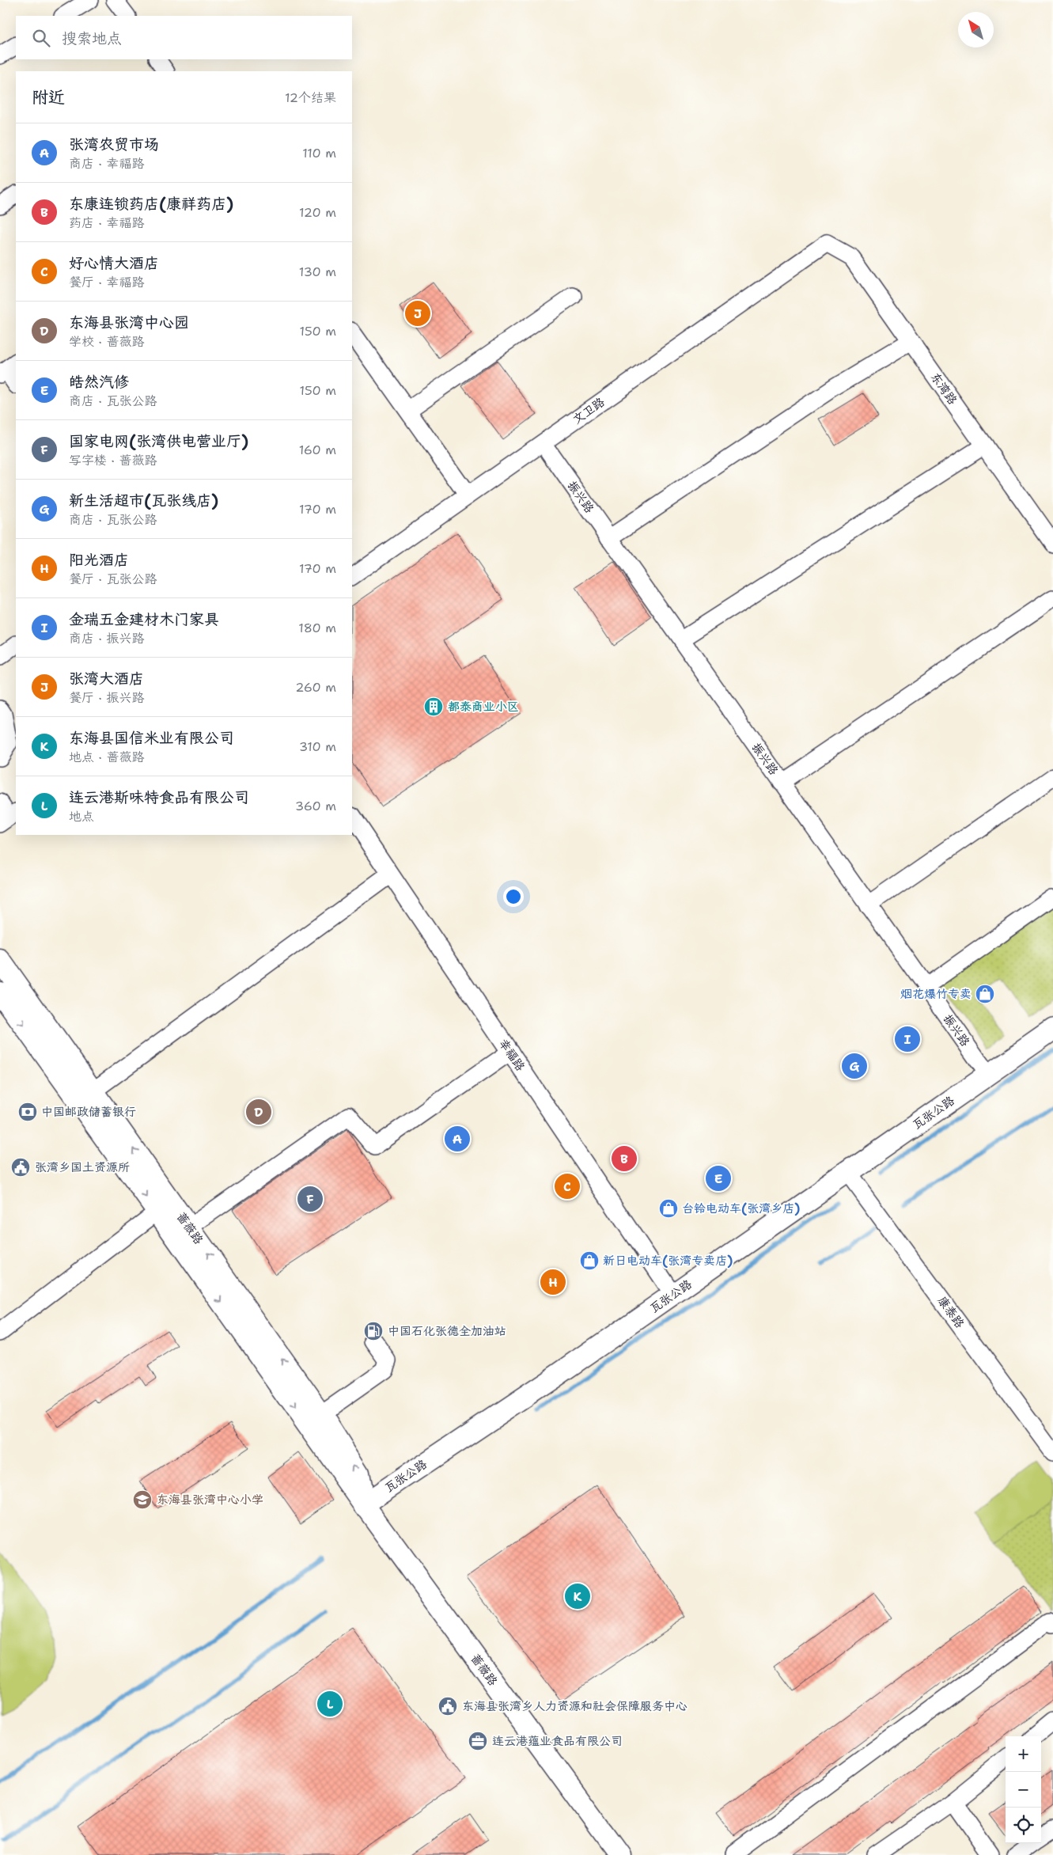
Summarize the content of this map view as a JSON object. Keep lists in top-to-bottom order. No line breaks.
{"streets":{"main road":["瓦张公路","蔷薇路"],"street":["东湾路","文卫路","振兴路","幸福路","康泰路"]},"crossings":[["东湾路","文卫路"],["文卫路","振兴路"],["振兴路","瓦张公路"],["幸福路","瓦张公路"],["瓦张公路","蔷薇路"],["瓦张公路","康泰路"]],"places":{"building":["都泰商业小区"],"shop":["烟花爆竹专卖","台铃电动车(张湾乡店)","新日电动车(张湾专卖店)"],"bank":["中国邮政储蓄银行"],"public building":["张湾乡国土资源所","东海县张湾乡人力资源和社会保障服务中心"],"fuel station":["中国石化张德全加油站"],"school or university":["东海县张湾中心小学"],"office":["连云港蕴业食品有限公司"]},"north":"top left","page":{"search":"搜索地点","heading":["附近","12个结果"],"list":[{"mark":"A","name":"张湾农贸市场","note":"商店 · 幸福路","value":"110 m"},{"mark":"B","name":"东康连锁药店(康祥药店)","note":"药店 · 幸福路","value":"120 m"},{"mark":"C","name":"好心情大酒店","note":"餐厅 · 幸福路","value":"130 m"},{"mark":"D","name":"东海县张湾中心园","note":"学校 · 蔷薇路","value":"150 m"},{"mark":"E","name":"皓然汽修","note":"商店 · 瓦张公路","value":"150 m"},{"mark":"F","name":"国家电网(张湾供电营业厅)","note":"写字楼 · 蔷薇路","value":"160 m"},{"mark":"G","name":"新生活超市(瓦张线店)","note":"商店 · 瓦张公路","value":"170 m"},{"mark":"H","name":"阳光酒店","note":"餐厅 · 瓦张公路","value":"170 m"},{"mark":"I","name":"金瑞五金建材木门家具","note":"商店 · 振兴路","value":"180 m"},{"mark":"J","name":"张湾大酒店","note":"餐厅 · 振兴路","value":"260 m"},{"mark":"K","name":"东海县国信米业有限公司","note":"地点 · 蔷薇路","value":"310 m"},{"mark":"L","name":"连云港斯味特食品有限公司","note":"地点","value":"360 m"}],"pins":["J","I","G","D","A","B","E","C","F","H","K","L"],"map_buttons":["+","−"]}}
